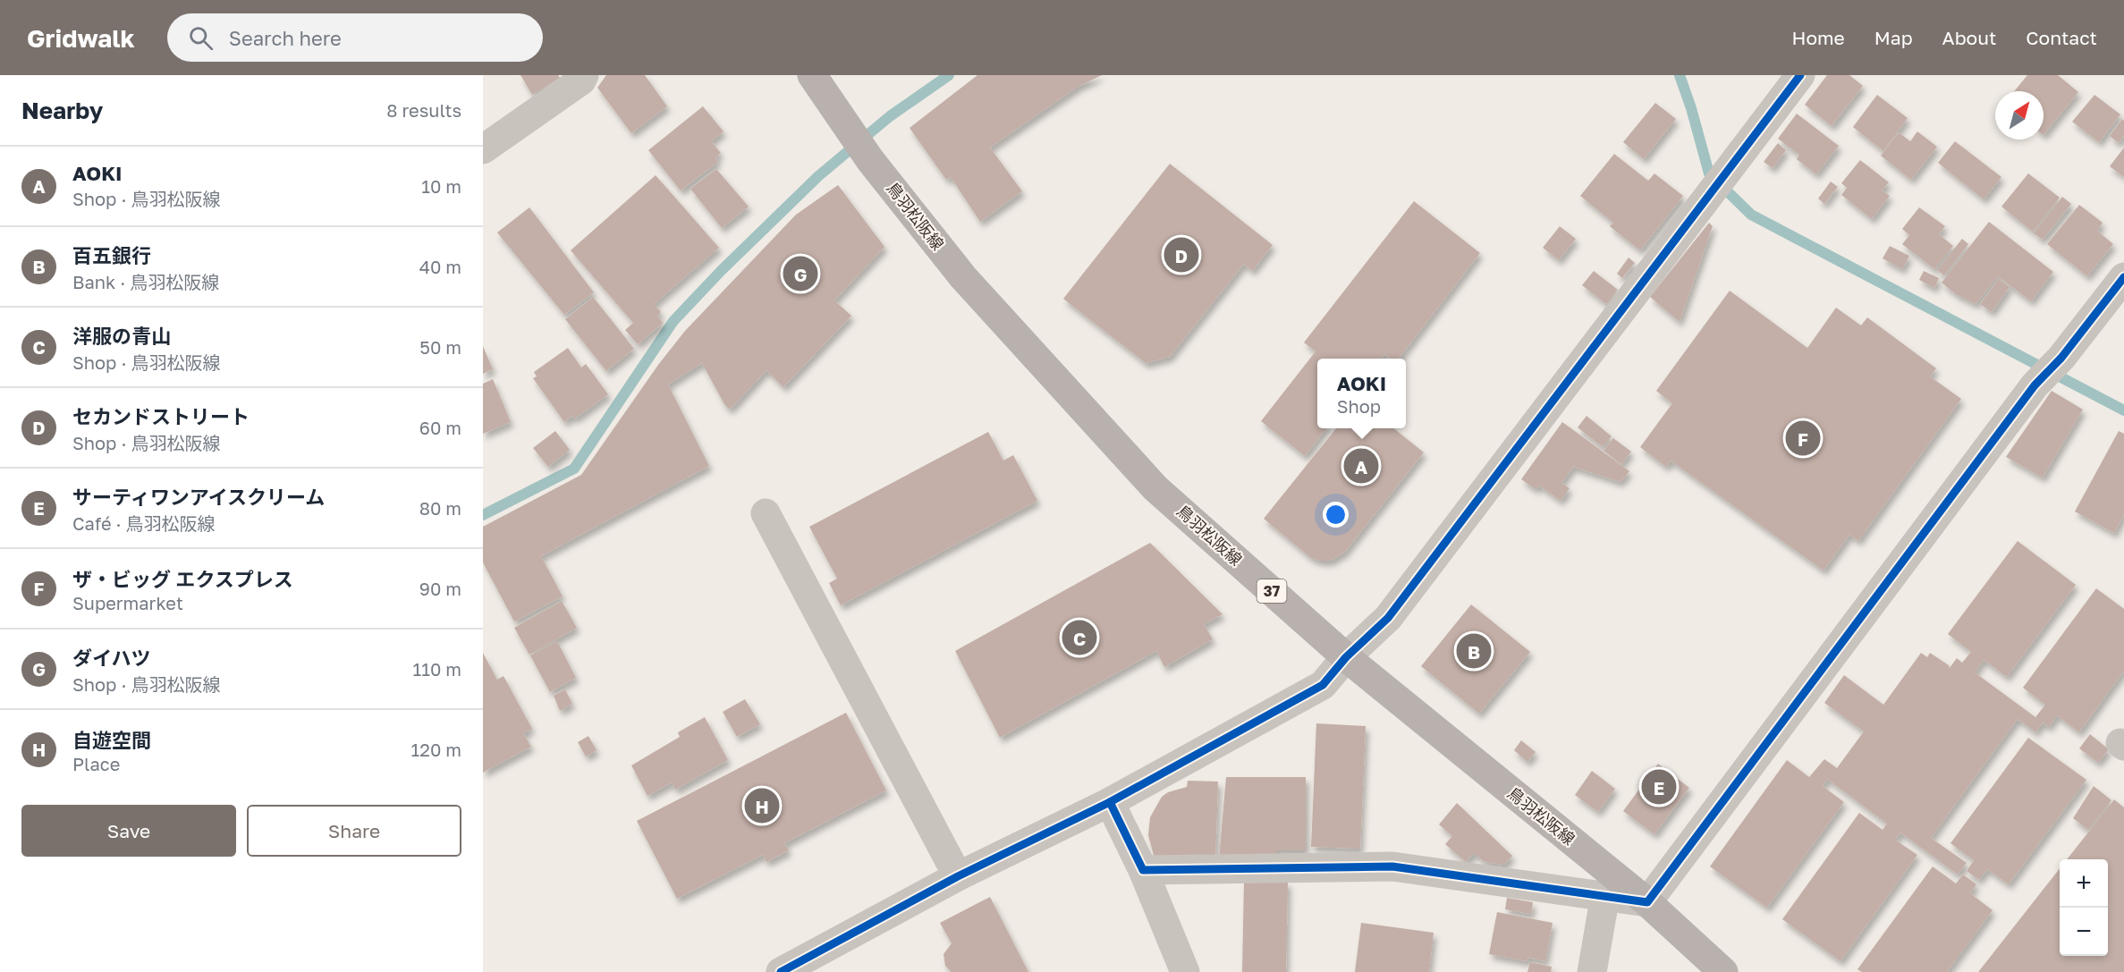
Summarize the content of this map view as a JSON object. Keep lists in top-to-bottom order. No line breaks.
{"streets":{"main road":["鳥羽松阪線","37"]},"north":"top right","page":{"header":"Gridwalk","search":"Search here","nav":["Home","Map","About","Contact"],"heading":["Nearby","8 results"],"list":[{"mark":"A","name":"AOKI","note":"Shop · 鳥羽松阪線","value":"10 m"},{"mark":"B","name":"百五銀行","note":"Bank · 鳥羽松阪線","value":"40 m"},{"mark":"C","name":"洋服の青山","note":"Shop · 鳥羽松阪線","value":"50 m"},{"mark":"D","name":"セカンドストリート","note":"Shop · 鳥羽松阪線","value":"60 m"},{"mark":"E","name":"サーティワンアイスクリーム","note":"Café · 鳥羽松阪線","value":"80 m"},{"mark":"F","name":"ザ・ビッグ エクスプレス","note":"Supermarket","value":"90 m"},{"mark":"G","name":"ダイハツ","note":"Shop · 鳥羽松阪線","value":"110 m"},{"mark":"H","name":"自遊空間","note":"Place","value":"120 m"}],"pins":["D","G","F","A","C","B","E","H"],"popup":["AOKI","Shop"],"buttons":["Save","Share"],"map_buttons":["+","−"]}}
